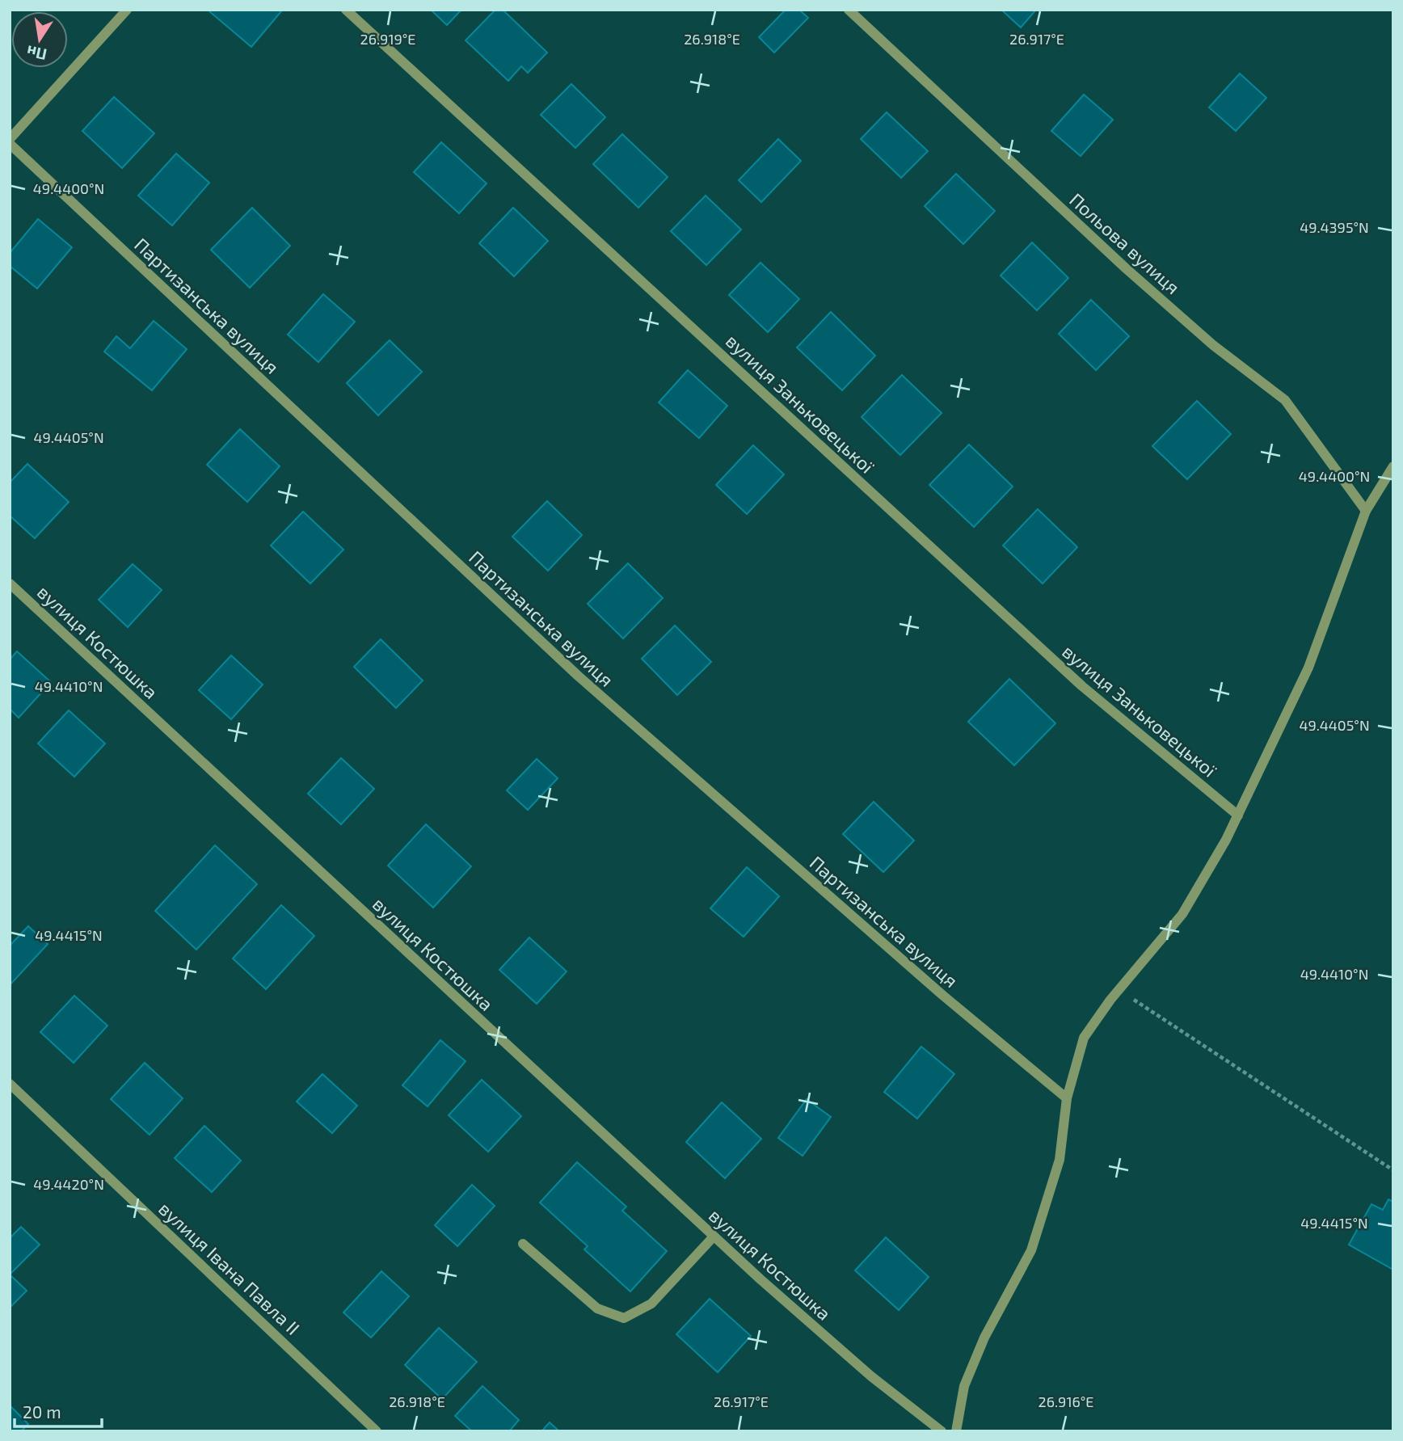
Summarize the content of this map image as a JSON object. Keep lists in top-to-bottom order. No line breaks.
{"streets":{"street":["Польова вулиця","Партизанська вулиця","вулиця Заньковецької","вулиця Костюшка","вулиця Івана Павла II"]},"scale_bar":"20 m","north":"bottom","coordinates":["26.919°E","26.918°E","26.917°E","49.4400°N","49.4395°N","49.4405°N","49.4410°N","49.4415°N","49.4420°N","26.916°E"]}
